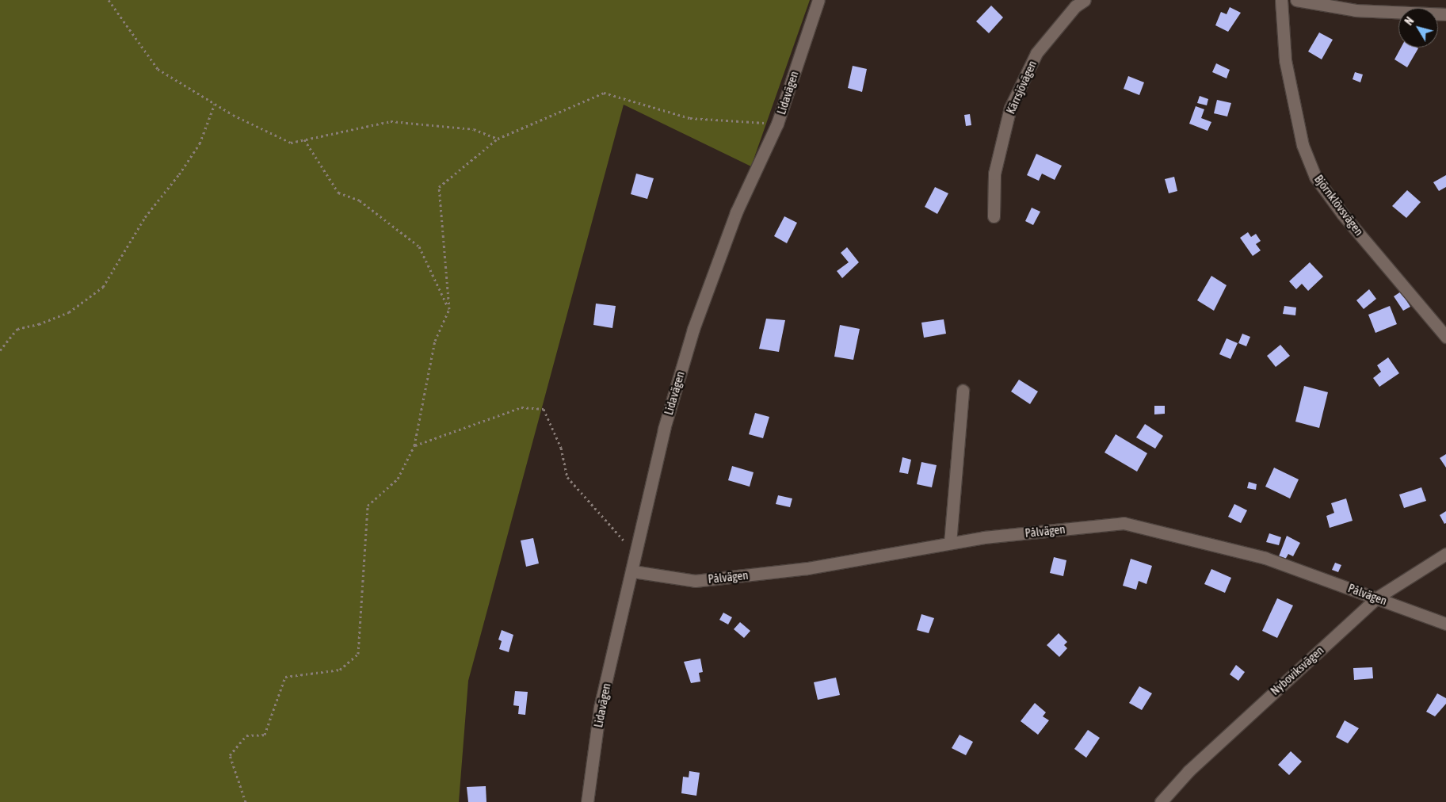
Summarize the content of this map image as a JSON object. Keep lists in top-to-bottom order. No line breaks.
{"streets":{"street":["Kärrsjövägen","Lidavägen","Björnklövsvägen","Pålvägen","Nyboviksvägen"]},"crossings":[["Lidavägen","Pålvägen"],["Pålvägen","Nyboviksvägen"]],"north":"top left"}
